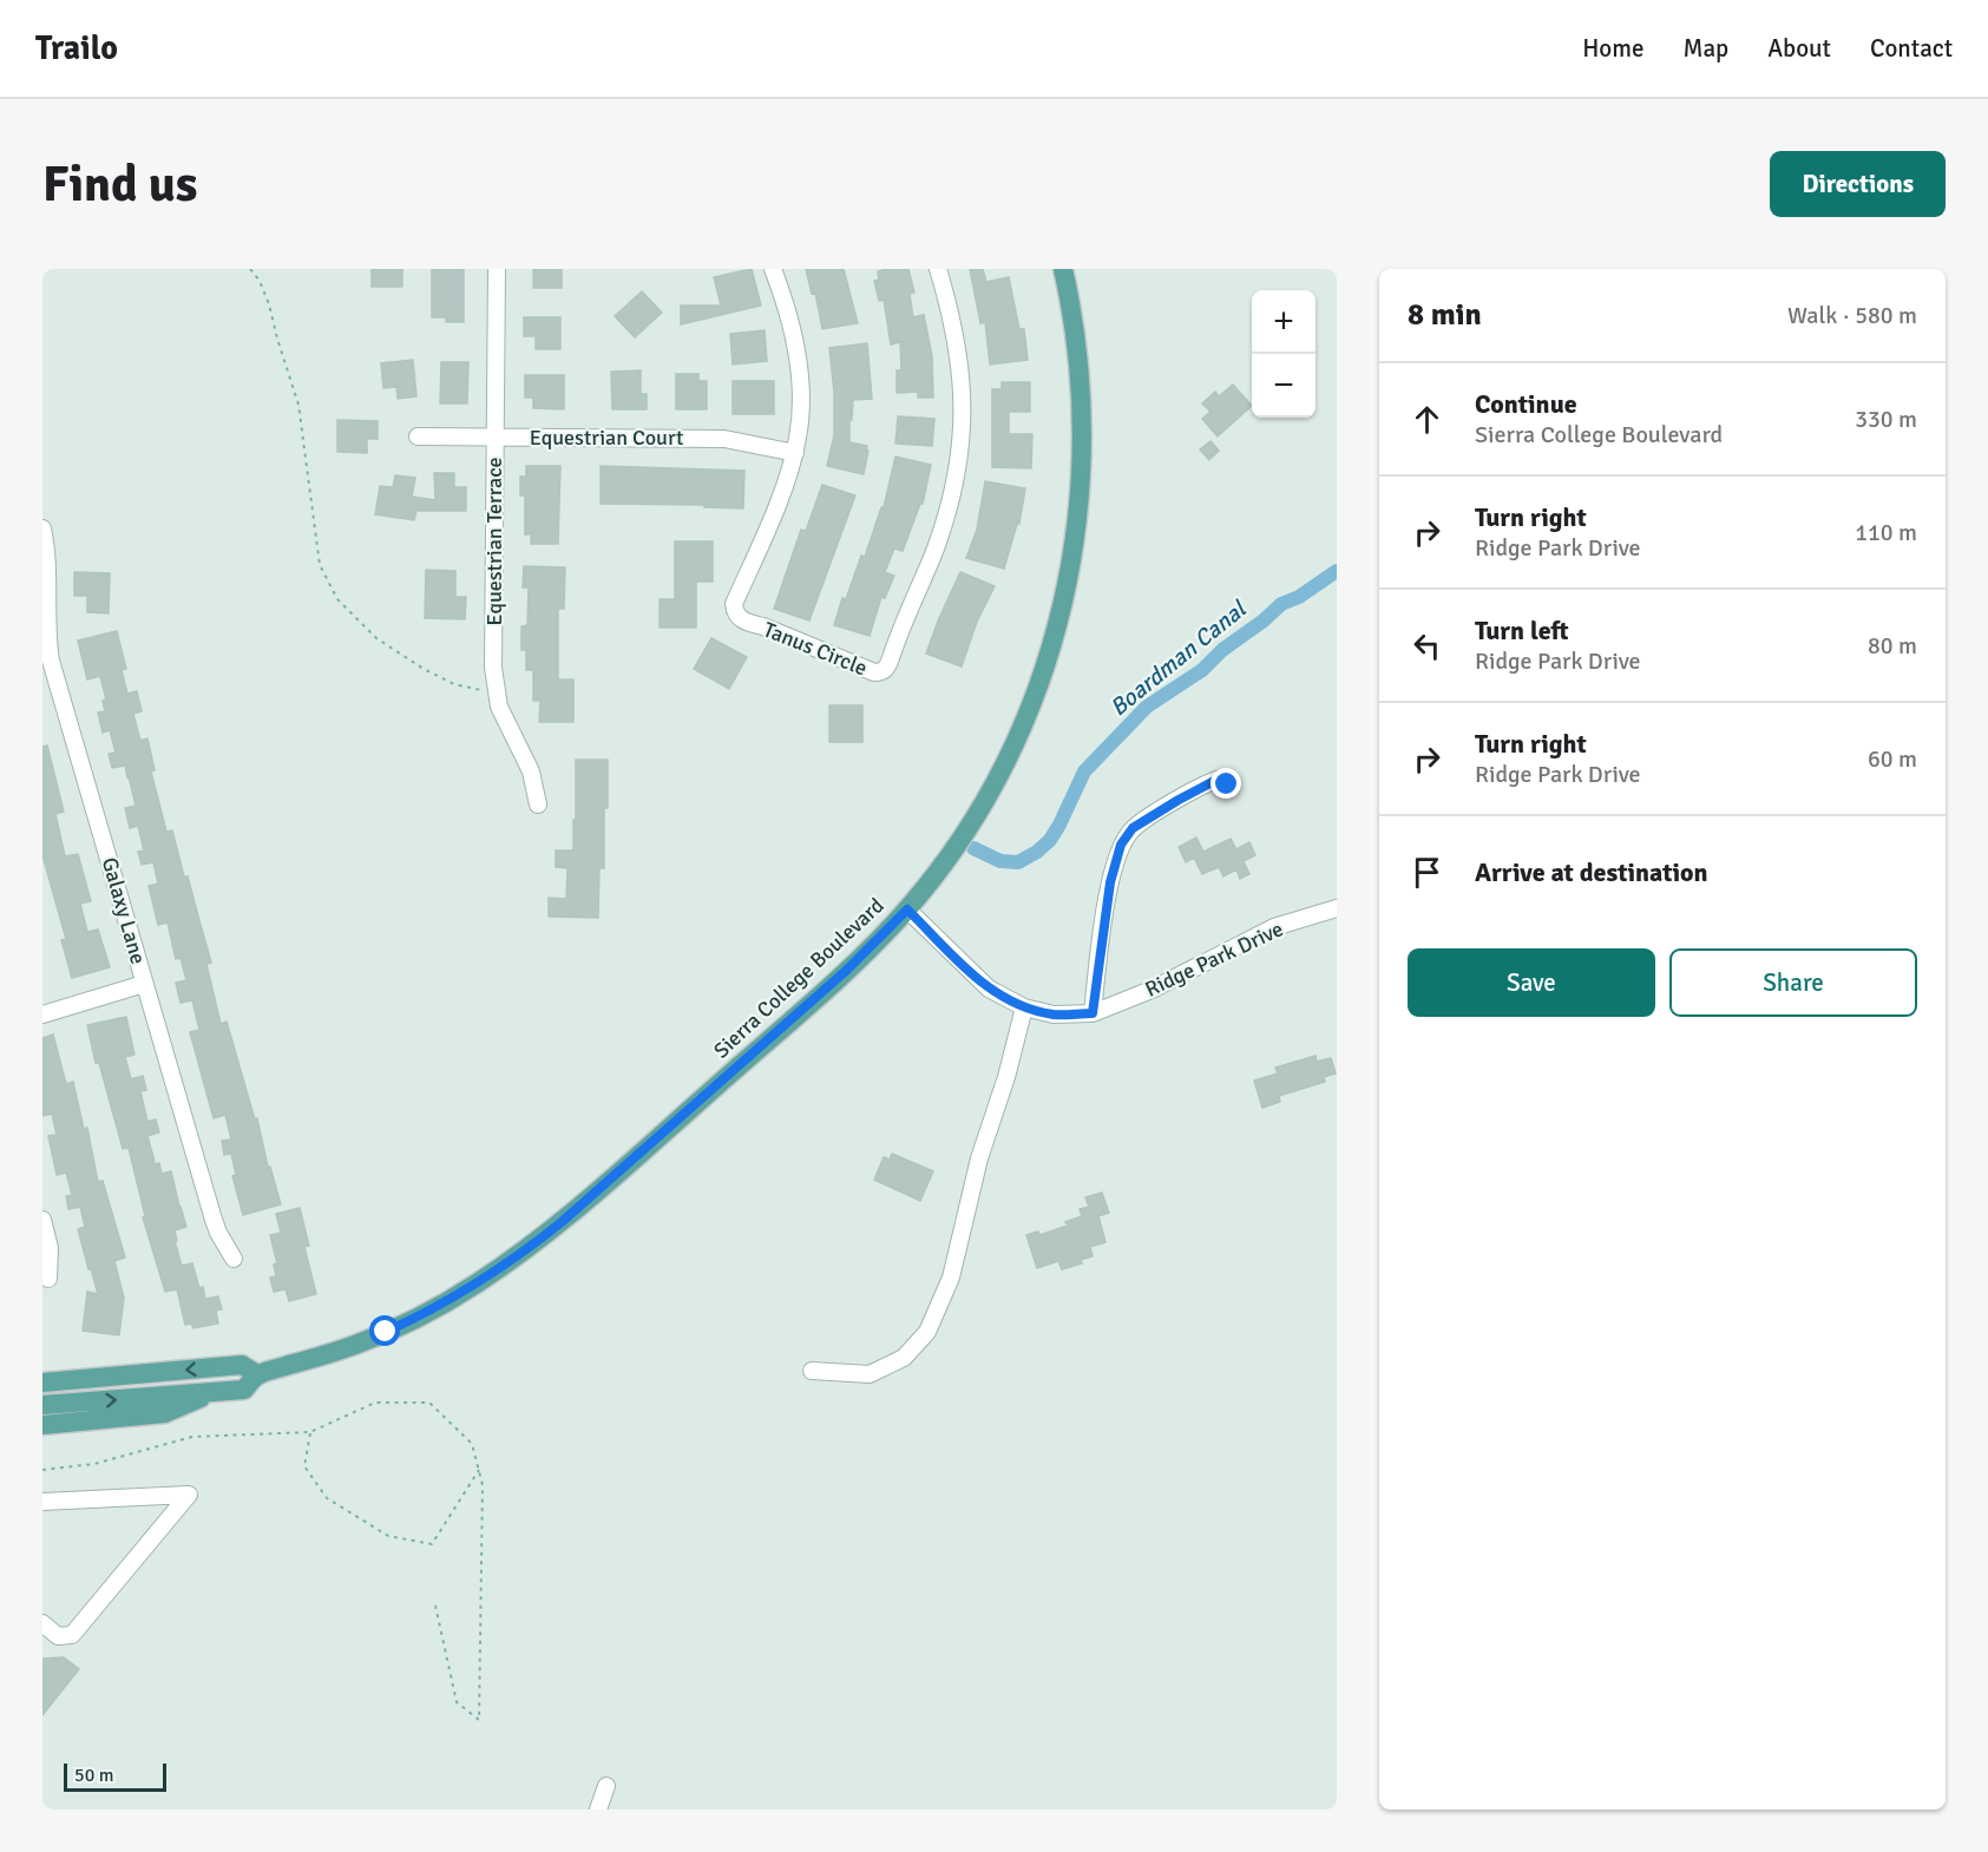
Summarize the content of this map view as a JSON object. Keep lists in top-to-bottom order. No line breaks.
{"streets":{"main road":["Sierra College Boulevard"],"street":["Equestrian Court","Equestrian Terrace","Tanus Circle","Galaxy Lane","Ridge Park Drive"]},"crossings":[["Equestrian Court","Equestrian Terrace"],["Equestrian Court","Tanus Circle"],["Ridge Park Drive","Sierra College Boulevard"]],"water":["Boardman Canal"],"scale_bar":"50 m","page":{"header":"Trailo","nav":["Home","Map","About","Contact"],"buttons":["Directions",["Save","Share"]],"title":"Find us","heading":["8 min","Walk · 580 m"],"map_buttons":["+","−"],"list":[["Continue","Sierra College Boulevard","330 m"],["Turn right","Ridge Park Drive","110 m"],["Turn left","Ridge Park Drive","80 m"],["Turn right","Ridge Park Drive","60 m"],"Arrive at destination"],"scale":"50 m"}}
